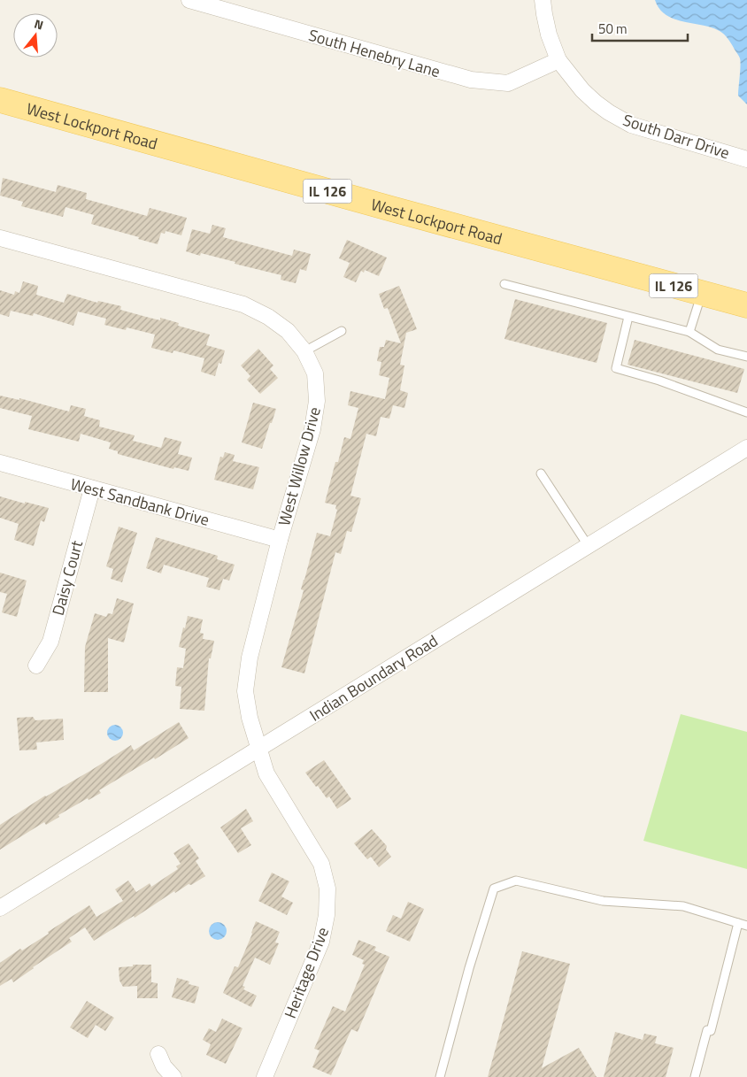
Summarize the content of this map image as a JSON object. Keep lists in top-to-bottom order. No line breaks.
{"streets":{"main road":["West Lockport Road","IL 126"],"street":["South Henebry Lane","South Darr Drive","West Willow Drive","West Sandbank Drive","Daisy Court","Indian Boundary Road","Heritage Drive"]},"crossings":[["South Henebry Lane","South Darr Drive"],["West Willow Drive","West Sandbank Drive"],["West Willow Drive","Indian Boundary Road"],["West Willow Drive","Heritage Drive"],["West Sandbank Drive","Daisy Court"],["Indian Boundary Road","Heritage Drive"]],"scale_bar":"50 m","north":"top"}
